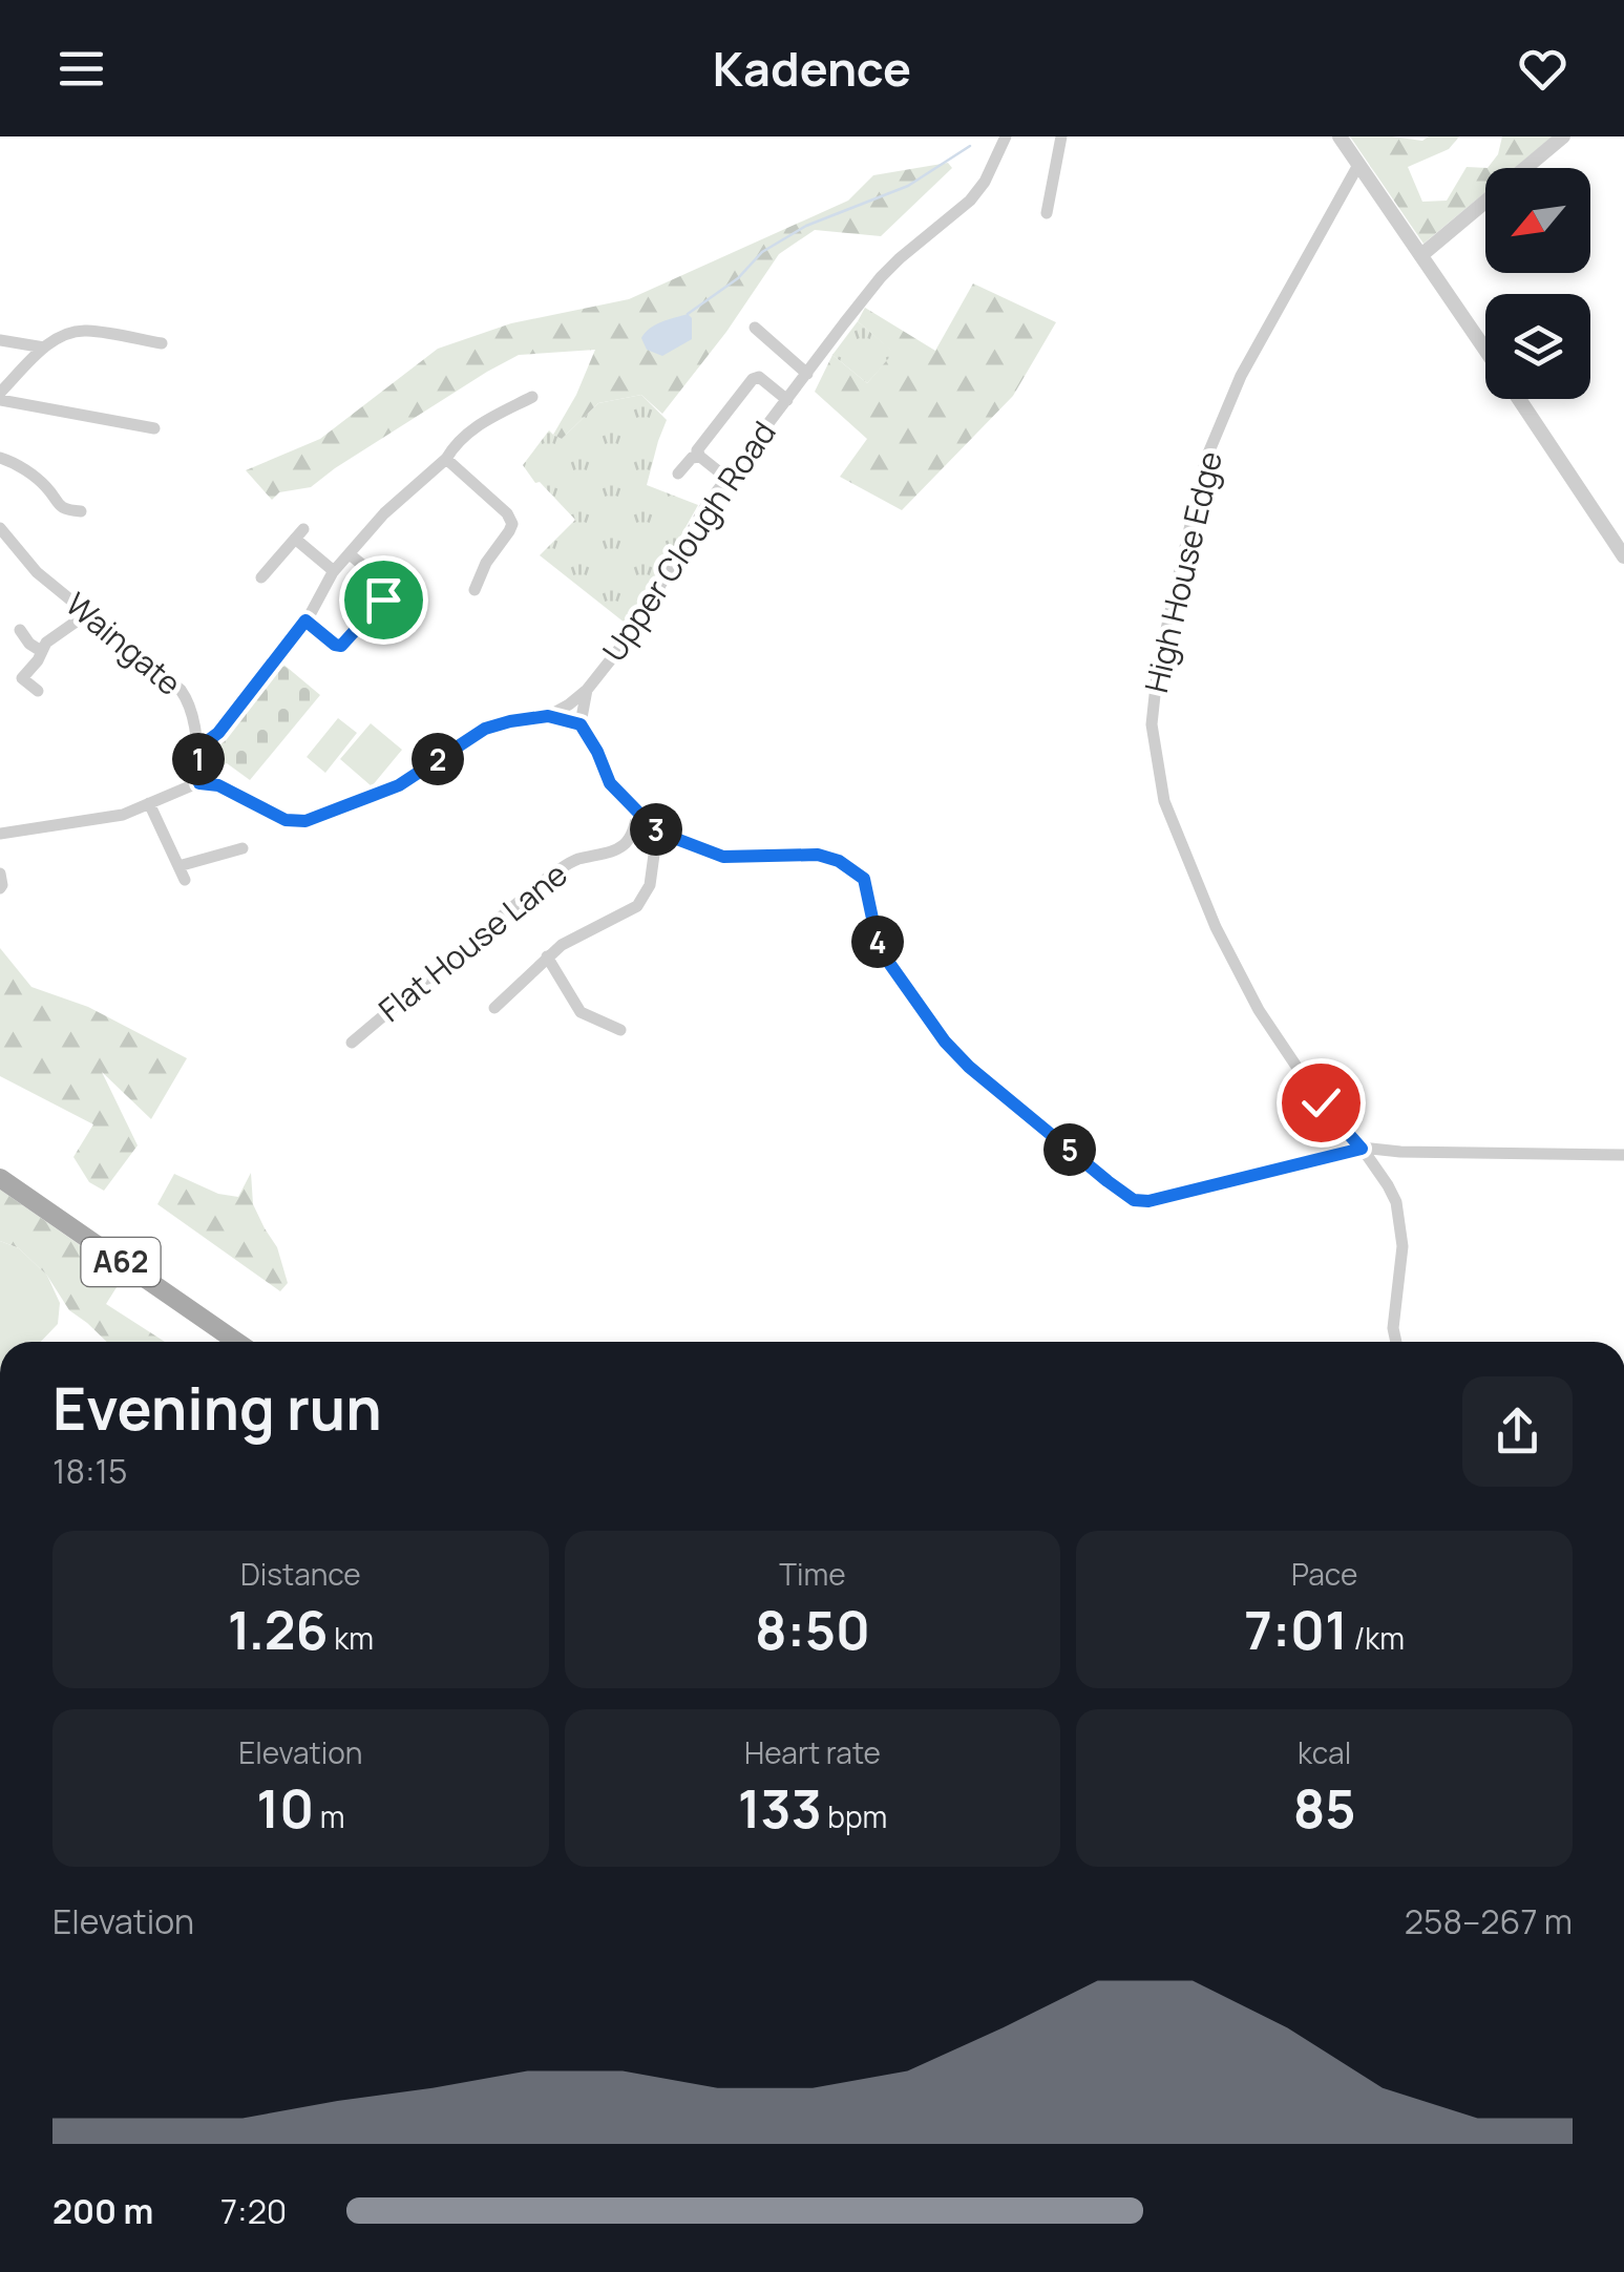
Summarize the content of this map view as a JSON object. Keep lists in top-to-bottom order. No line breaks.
{"streets":{"main road":["A62"],"street":["Upper Clough Road","High House Edge","Waingate","Flat House Lane"]},"north":"bottom left","page":{"header":"Kadence","pins":["1","2","3","4","5"],"heading":["Evening run","18:15"],"stats":[["Distance","1.26 km"],["Time","8:50"],["Pace","7:01 /km"],["Elevation","10 m"],["Heart rate","133 bpm"],["kcal","85"]],"chart":["Elevation","258–267 m"],"list":[{"name":"200 m","note":"7:20"}]}}
